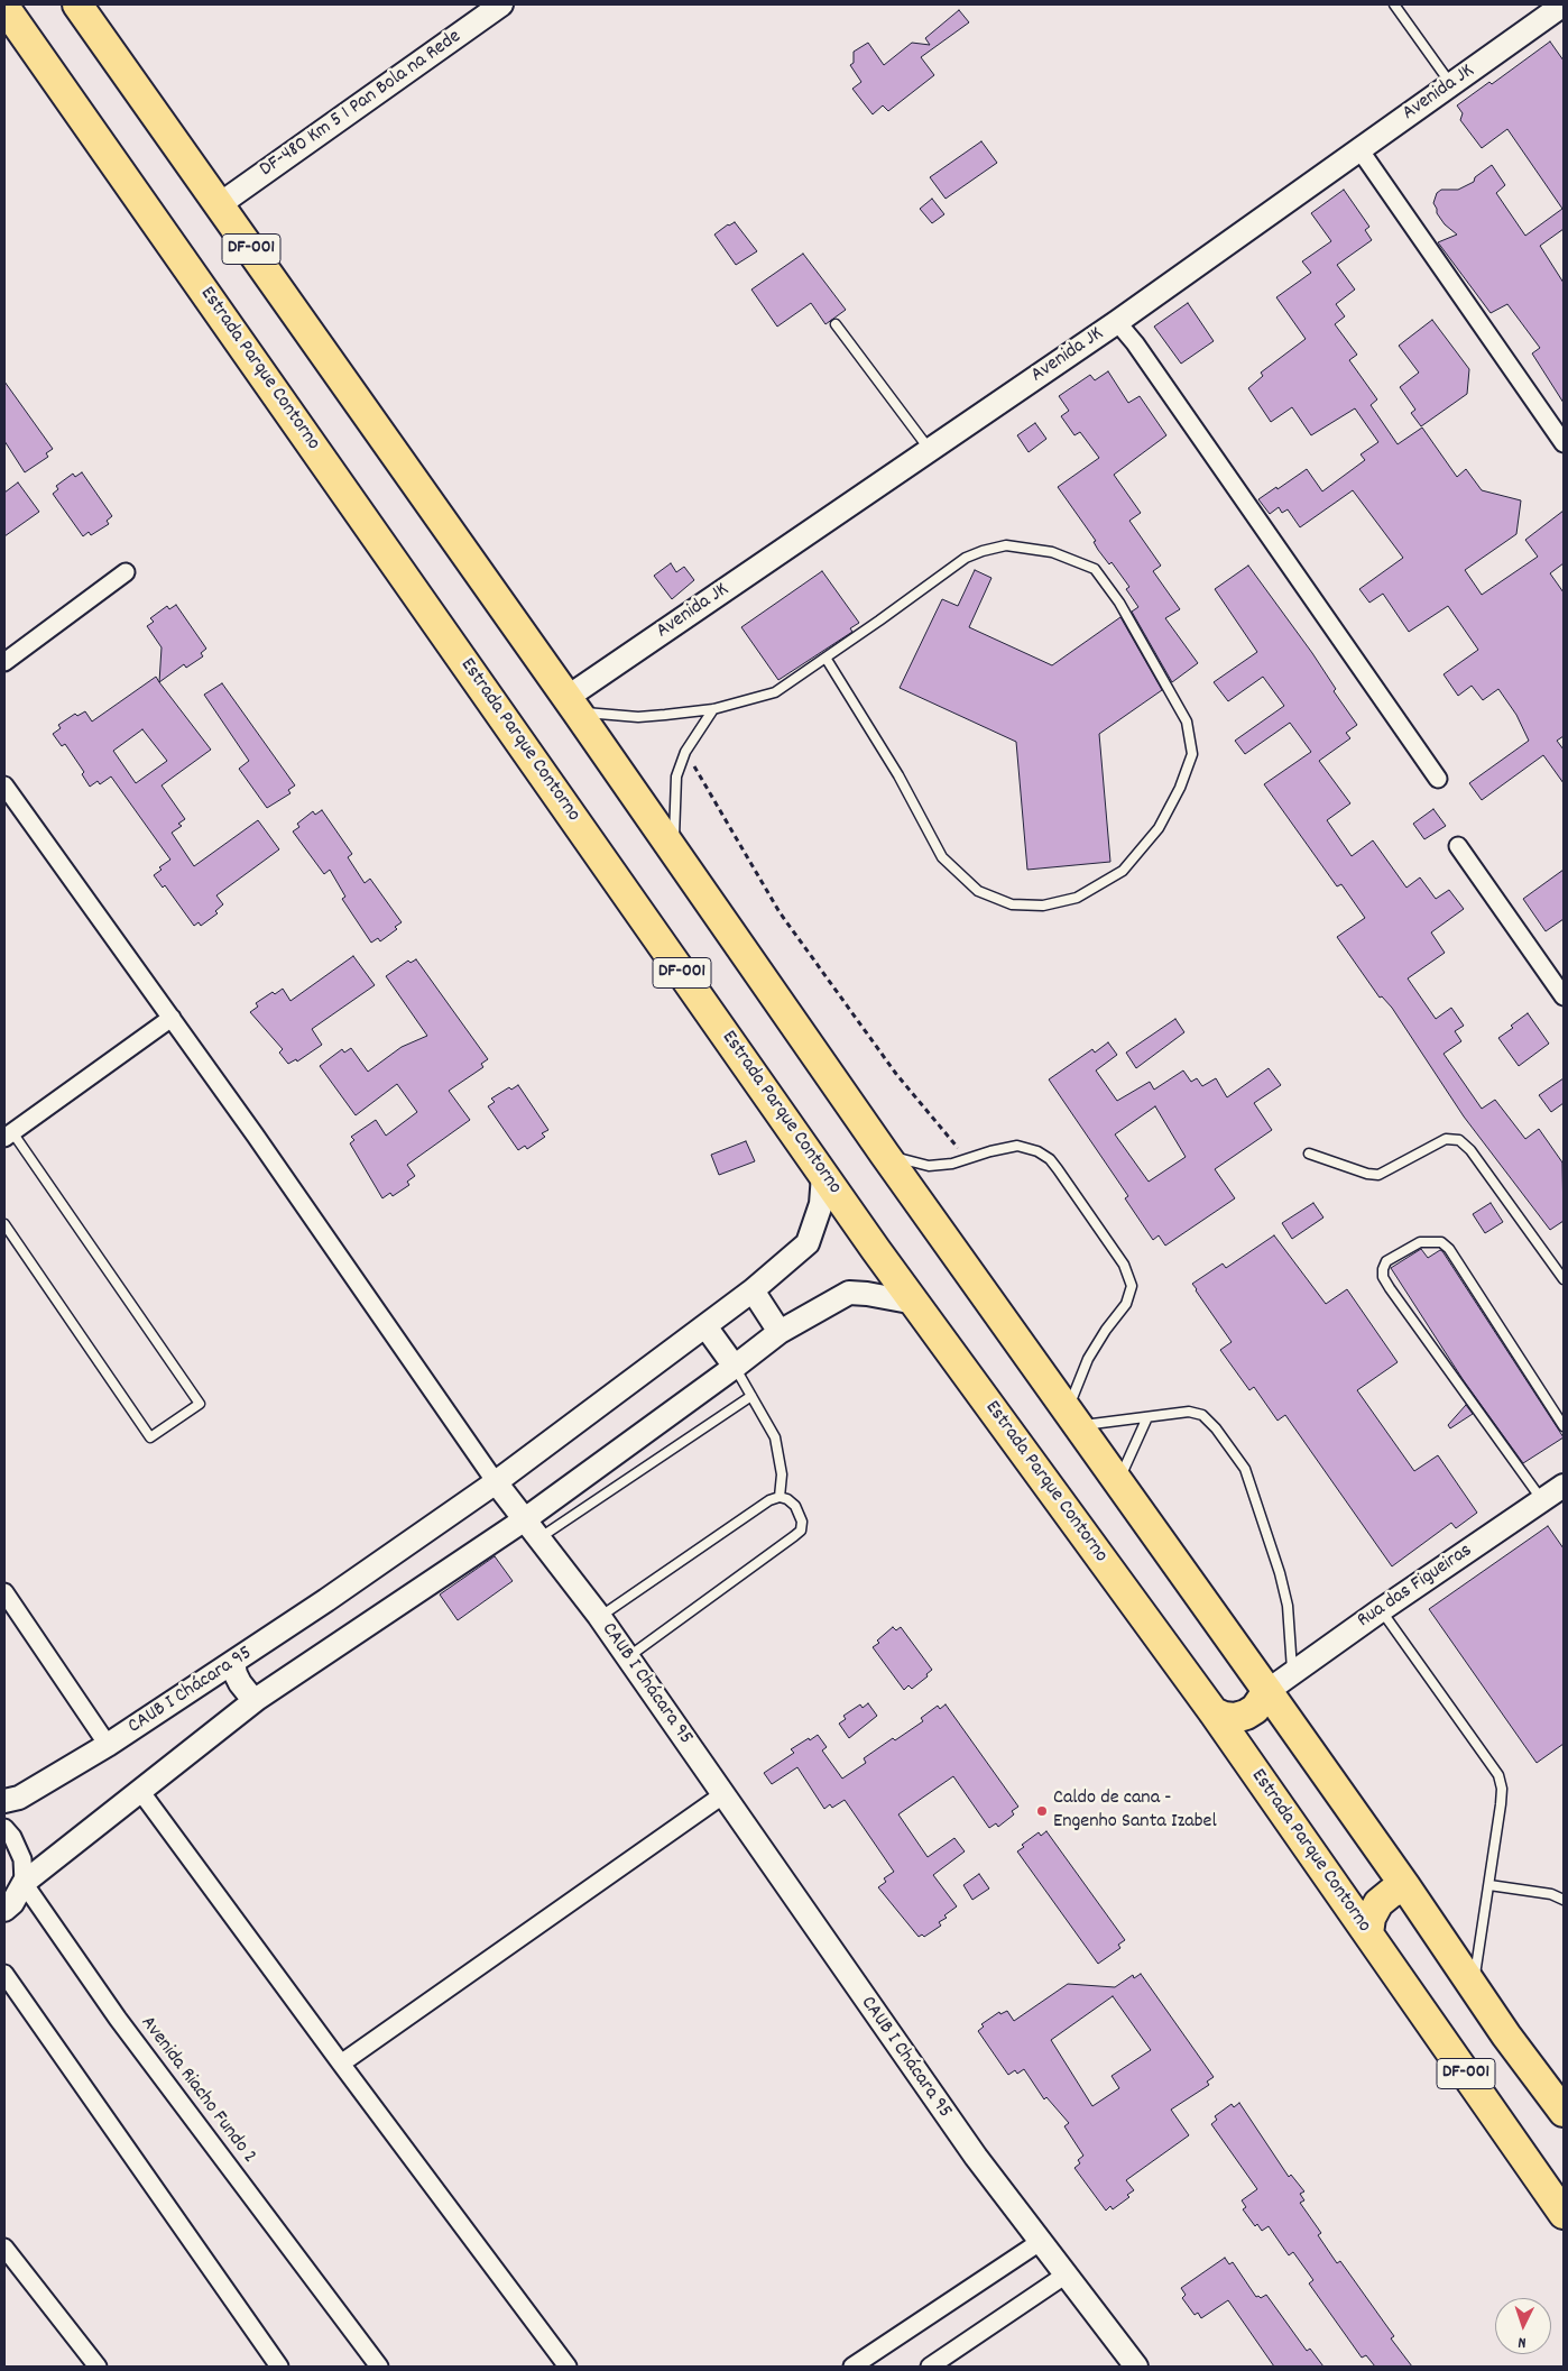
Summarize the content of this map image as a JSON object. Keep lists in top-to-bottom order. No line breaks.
{"streets":{"highway":["DF-001","Estrada Parque Contorno"],"street":["Avenida JK","DF-480 Km 5 1 Pan Bola na Rede","Rua das Figueiras","CAUB I Chácara 95","Avenida Riacho Fundo 2"]},"crossings":[["Avenida JK","DF-001"],["DF-480 Km 5 1 Pan Bola na Rede","DF-001"],["DF-001","Rua das Figueiras"]],"places":["Caldo de cana - Engenho Santa Izabel"],"north":"bottom"}
